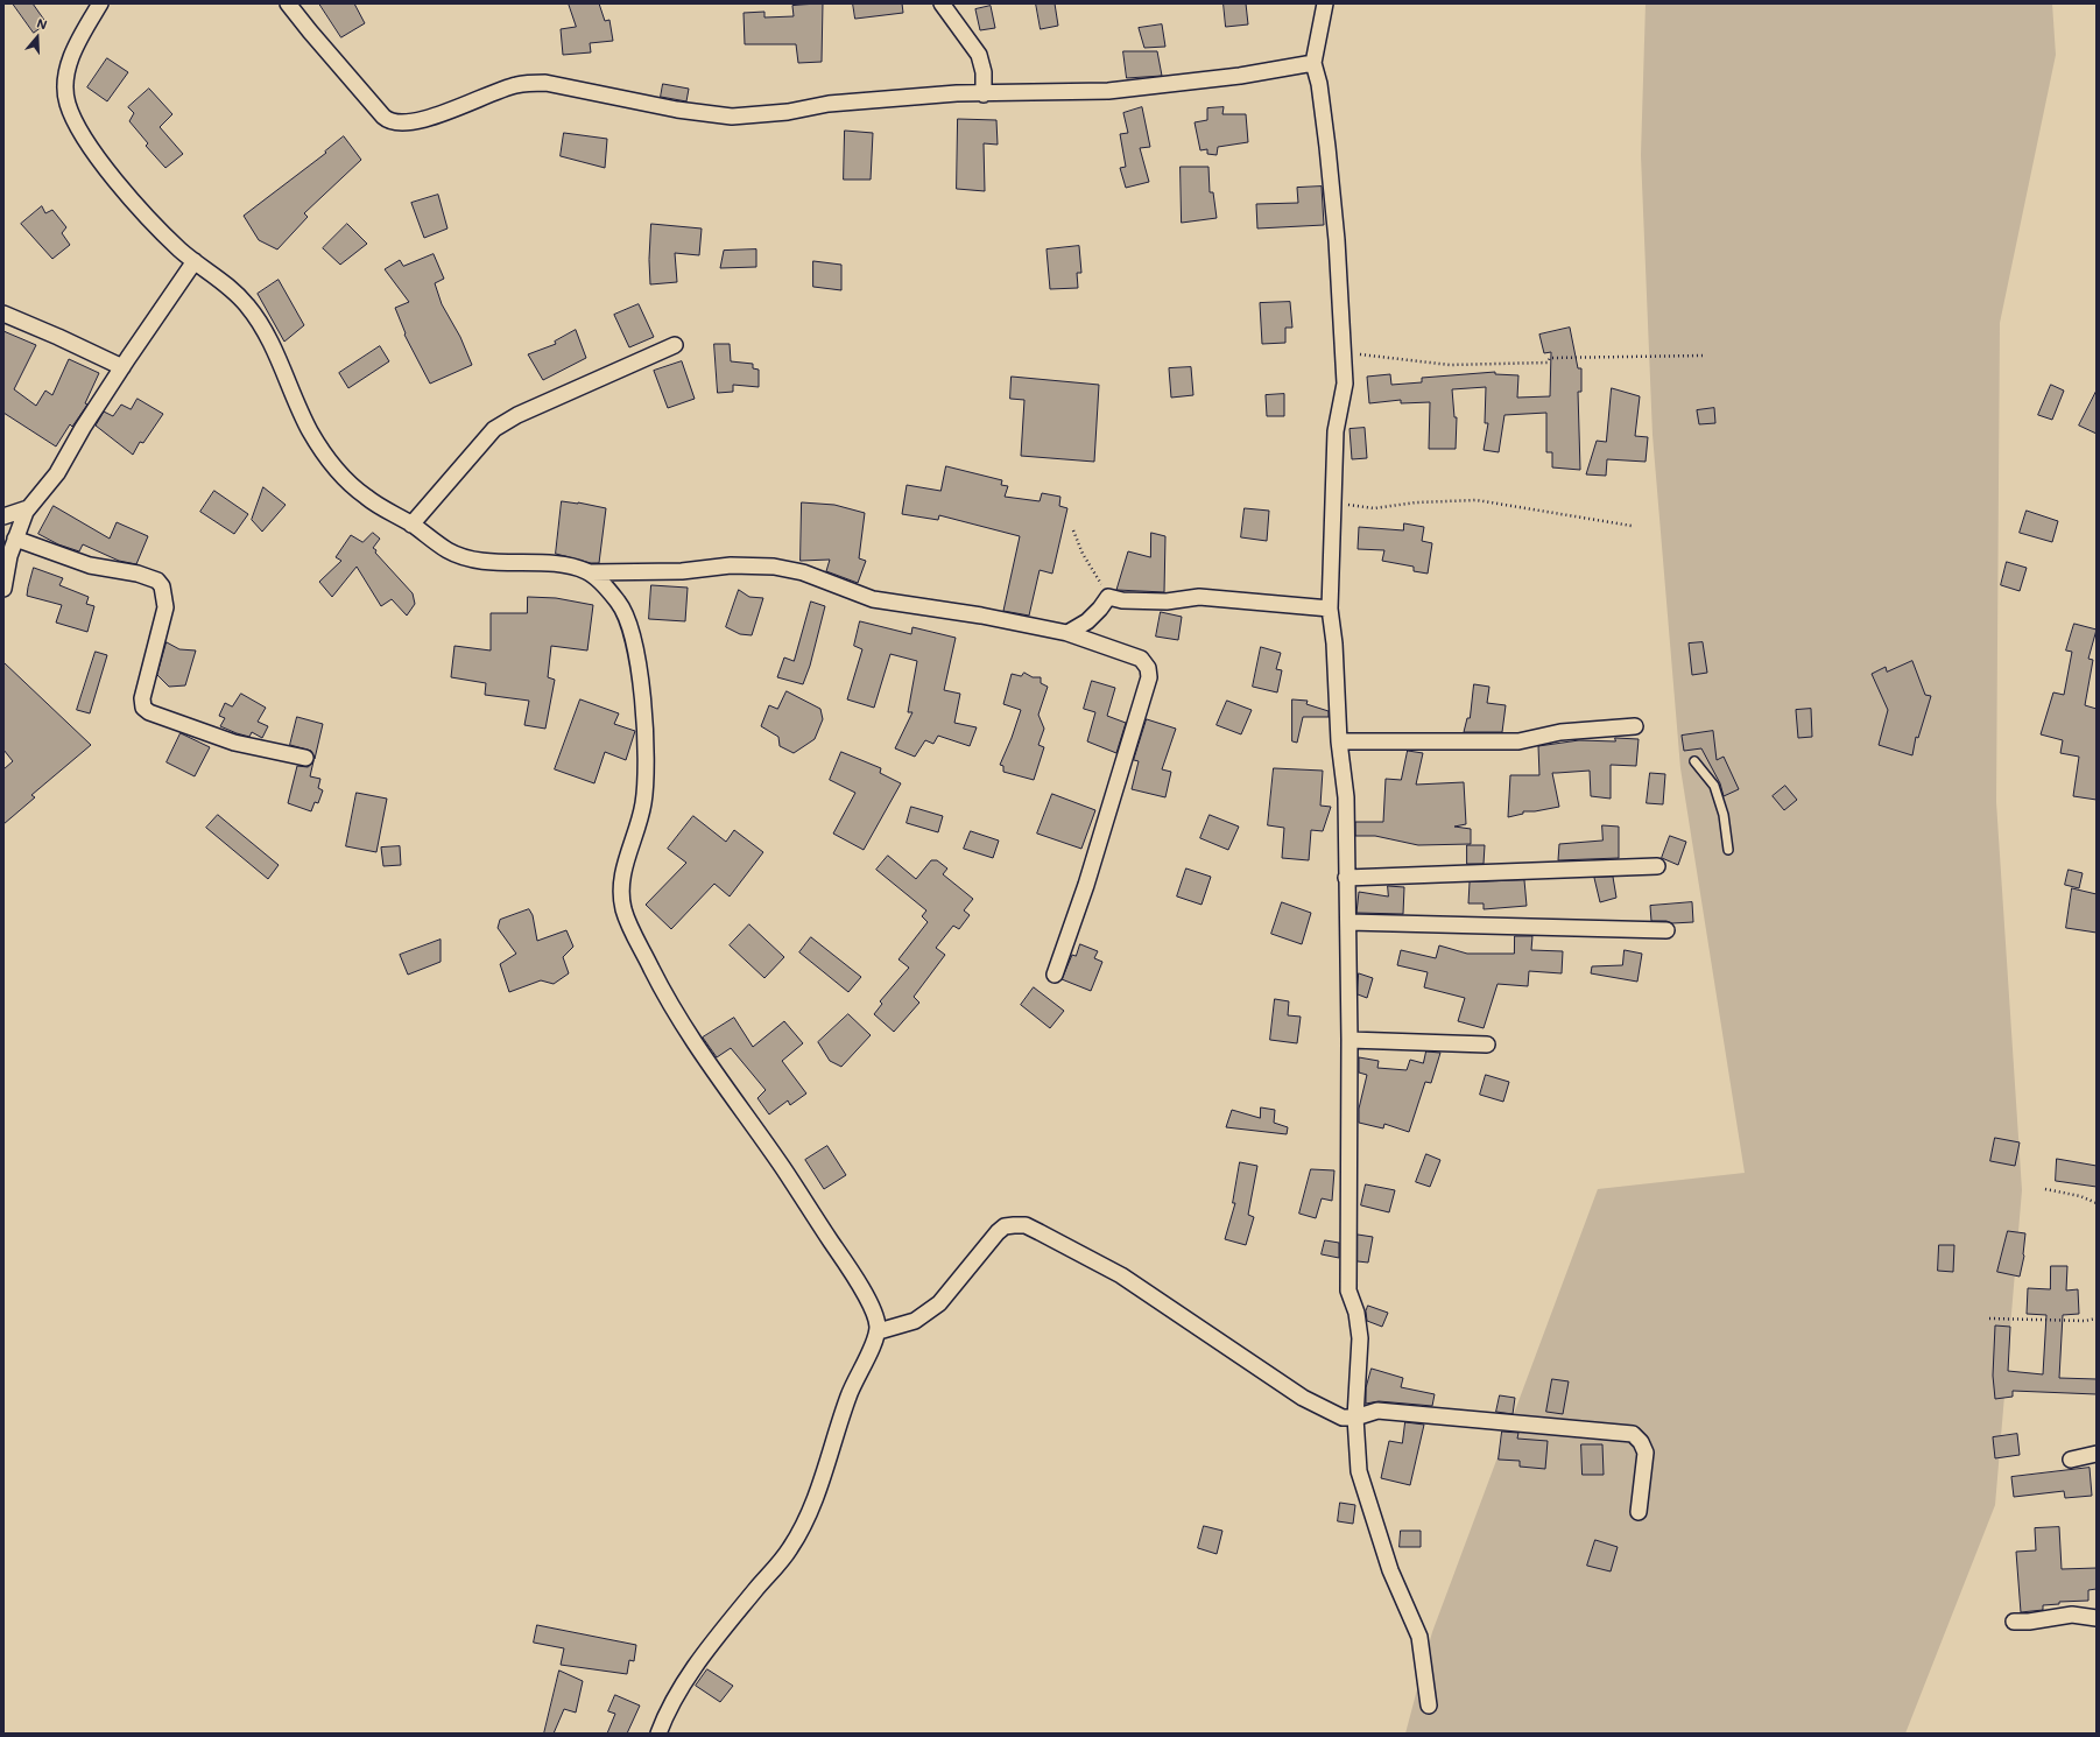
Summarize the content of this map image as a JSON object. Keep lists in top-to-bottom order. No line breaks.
{"north":"top"}
